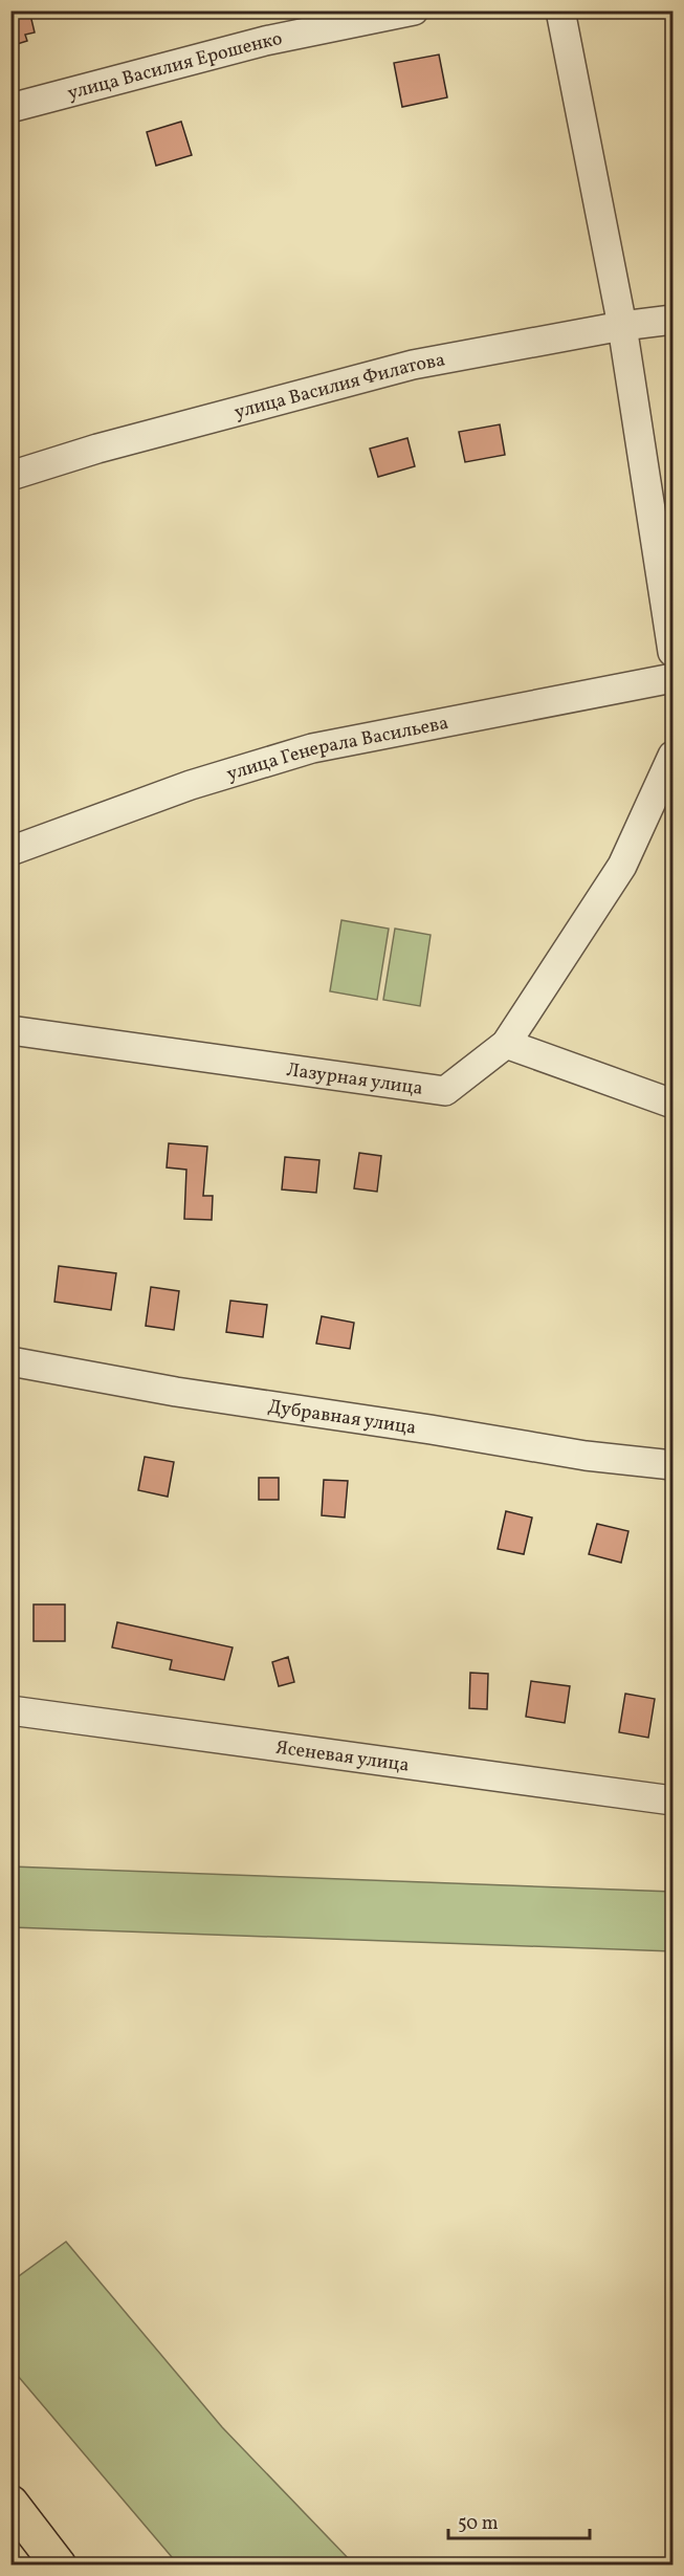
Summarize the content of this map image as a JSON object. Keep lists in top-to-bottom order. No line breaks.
{"streets":{"street":["улица Василия Ерошенко","улица Василия Филатова","улица Генерала Васильева","Лазурная улица","Дубравная улица","Ясеневая улица"]},"scale_bar":"50 m"}
